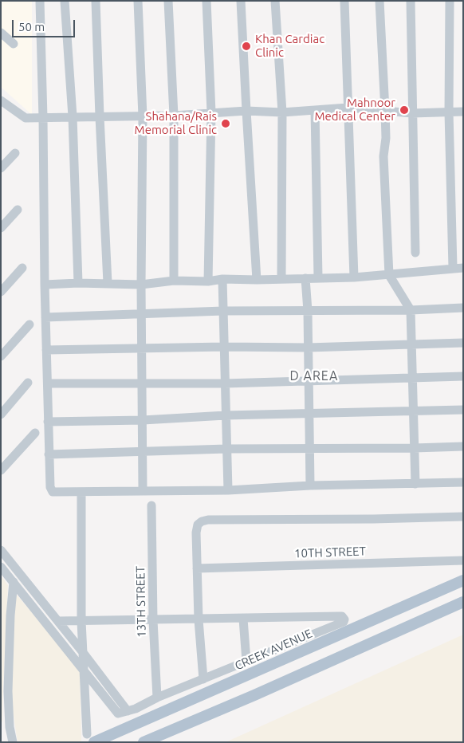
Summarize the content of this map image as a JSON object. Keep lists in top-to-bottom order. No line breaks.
{"streets":{"main road":["CREEK AVENUE"],"street":["10TH STREET","13TH STREET"]},"districts":["D AREA"],"places":["Khan Cardiac Clinic","Mahnoor Medical Center","Shahana/Rais Memorial Clinic"],"scale_bar":"50 m"}
